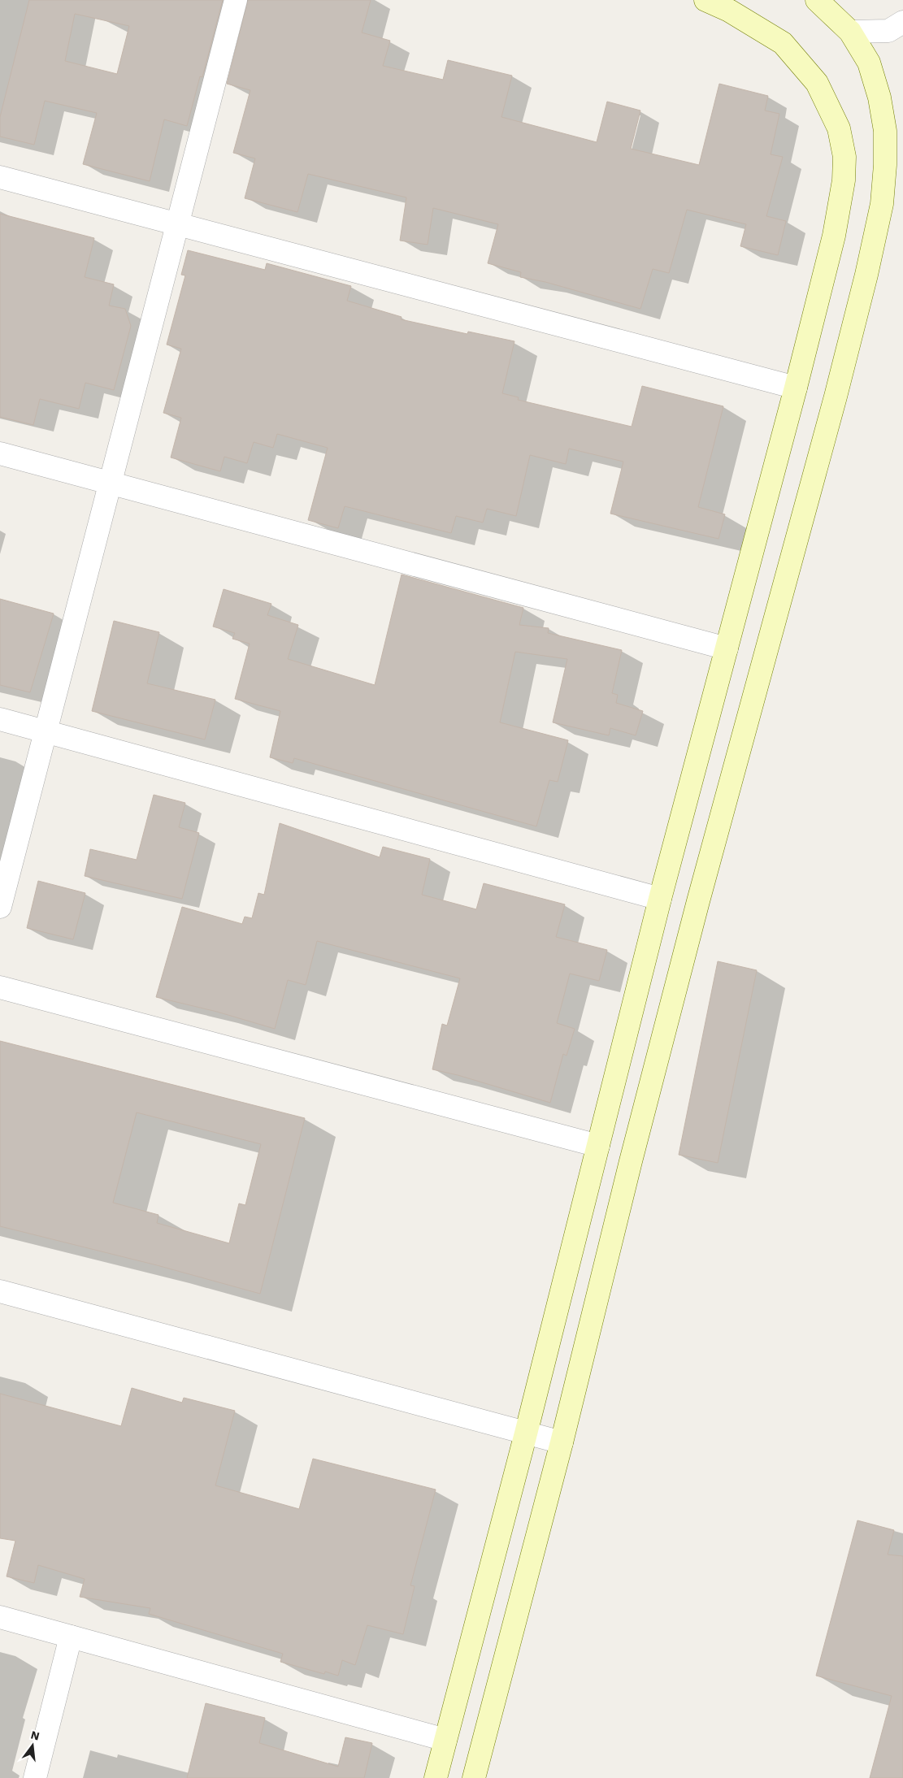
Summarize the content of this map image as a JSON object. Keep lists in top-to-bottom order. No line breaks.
{"north":"top"}
